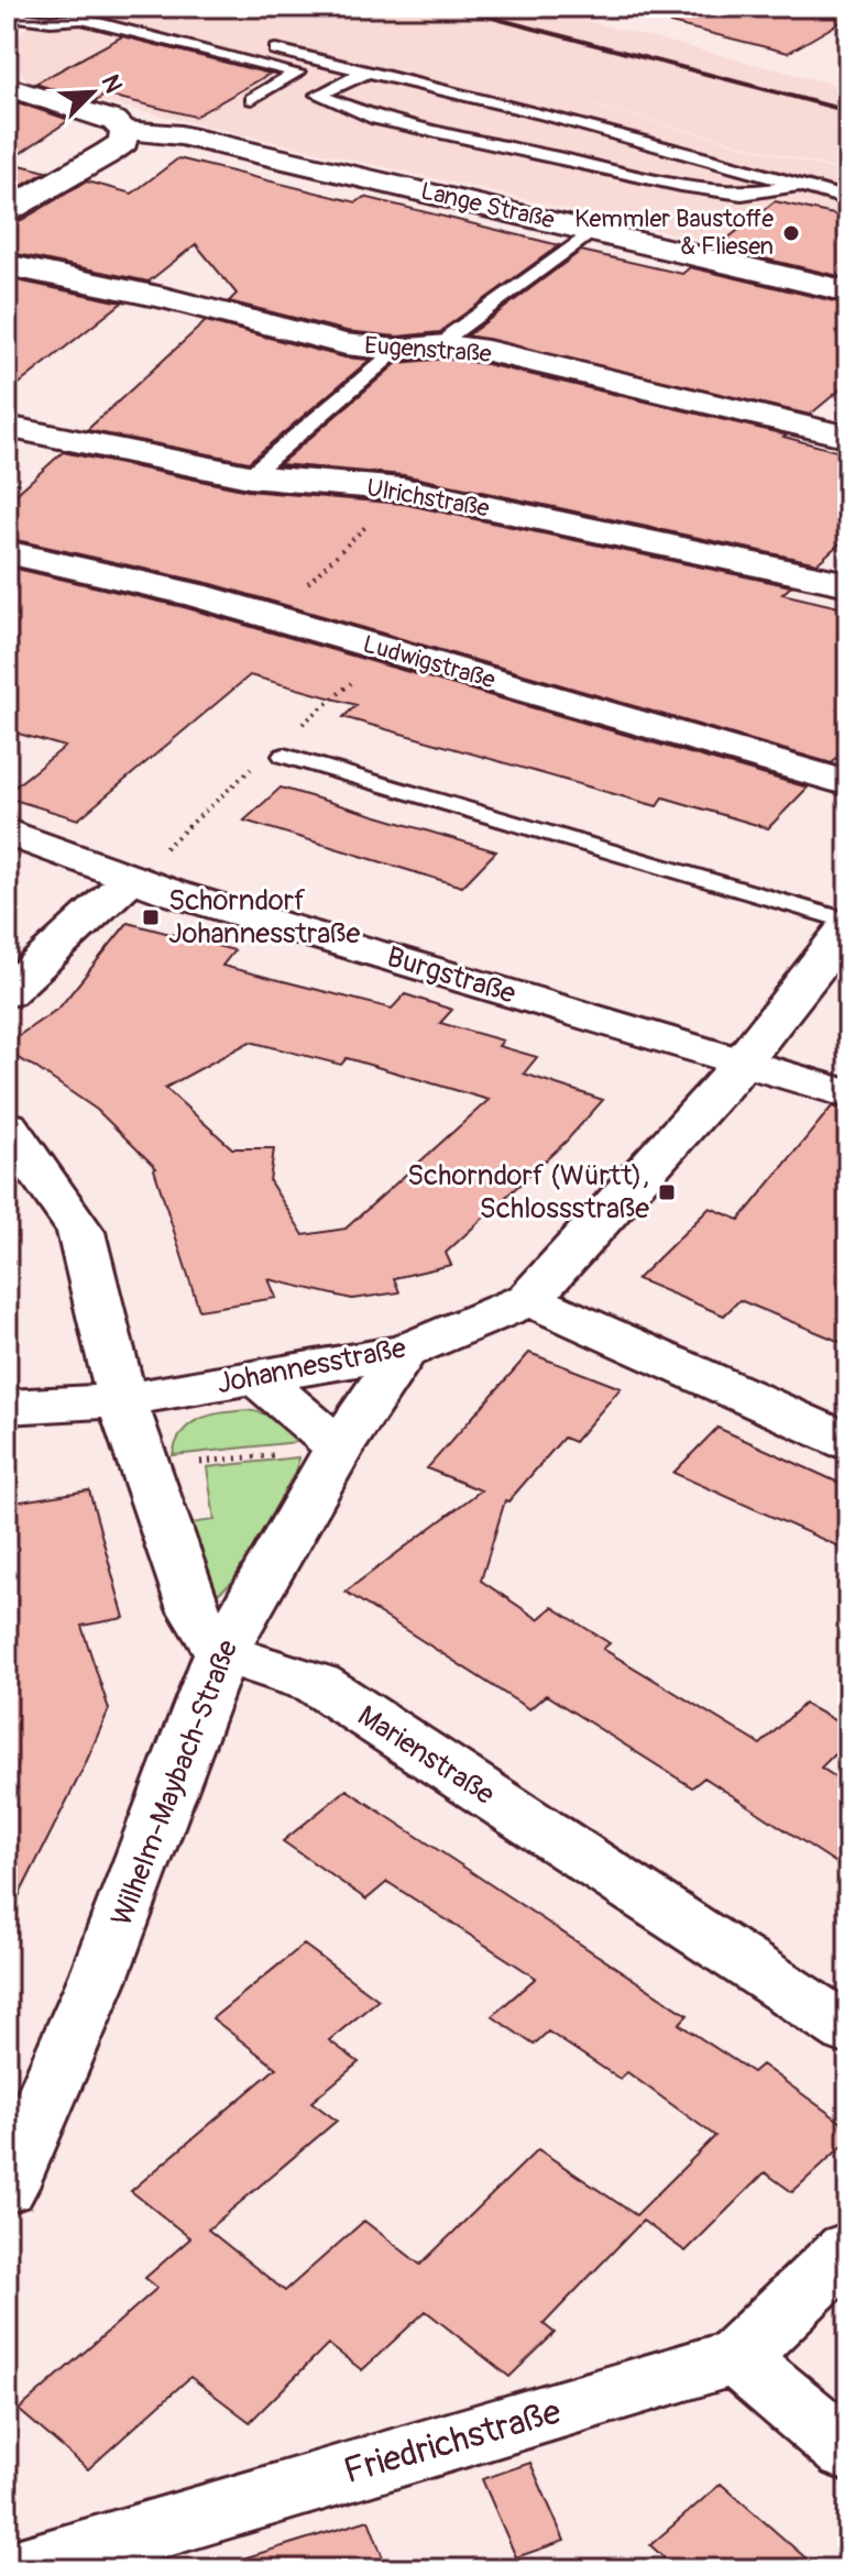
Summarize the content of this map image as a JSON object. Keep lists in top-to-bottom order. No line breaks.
{"streets":{"street":["Lange Straße","Eugenstraße","Ulrichstraße","Ludwigstraße","Burgstraße","Johannesstraße","Marienstraße","Wilhelm-Maybach-Straße","Friedrichstraße"]},"crossings":[["Burgstraße","Johannesstraße"],["Johannesstraße","Wilhelm-Maybach-Straße"],["Marienstraße","Wilhelm-Maybach-Straße"]],"places":{"other":["Kemmler Baustoffe & Fliesen"],"transit":["Schorndorf Johannesstraße","Schorndorf (Württ), Schlossstraße"]},"north":"top right"}
